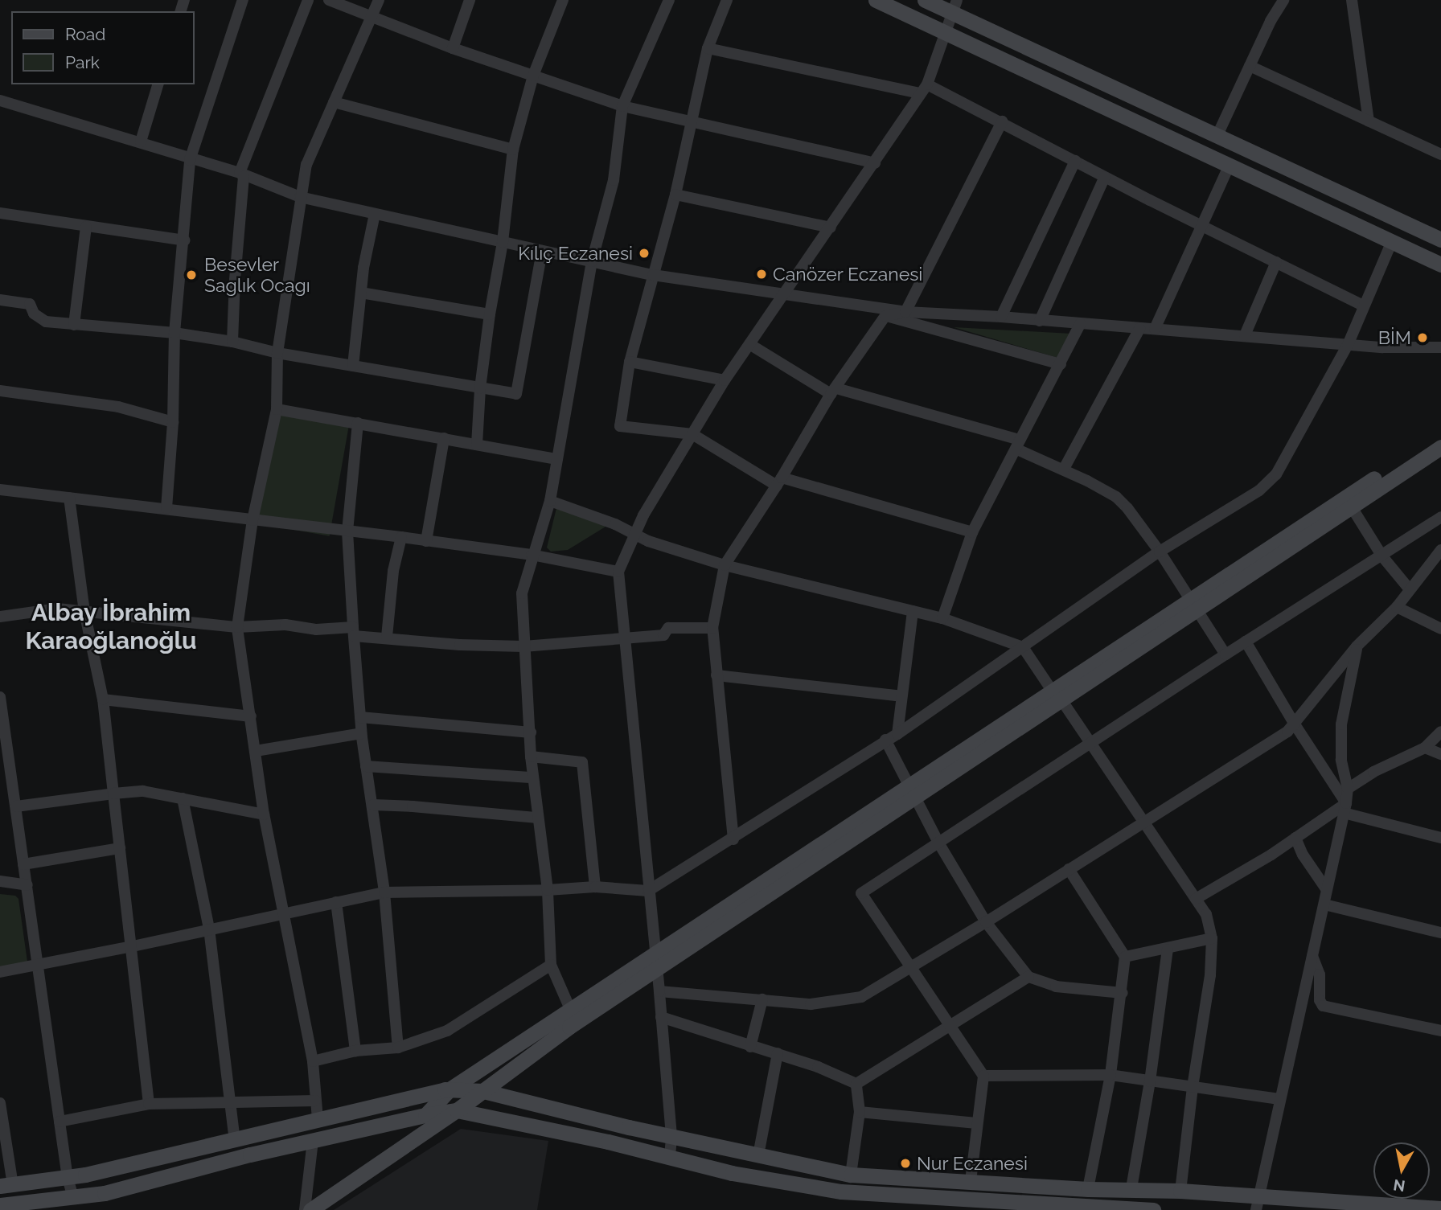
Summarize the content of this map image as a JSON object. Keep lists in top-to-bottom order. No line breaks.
{"districts":["Albay İbrahim Karaoğlanoğlu"],"places":["Kılıç Eczanesi","Canözer Eczanesi","Besevler Saglık Ocagı","BİM","Nur Eczanesi"],"legend":["Road","Park"],"north":"bottom"}
